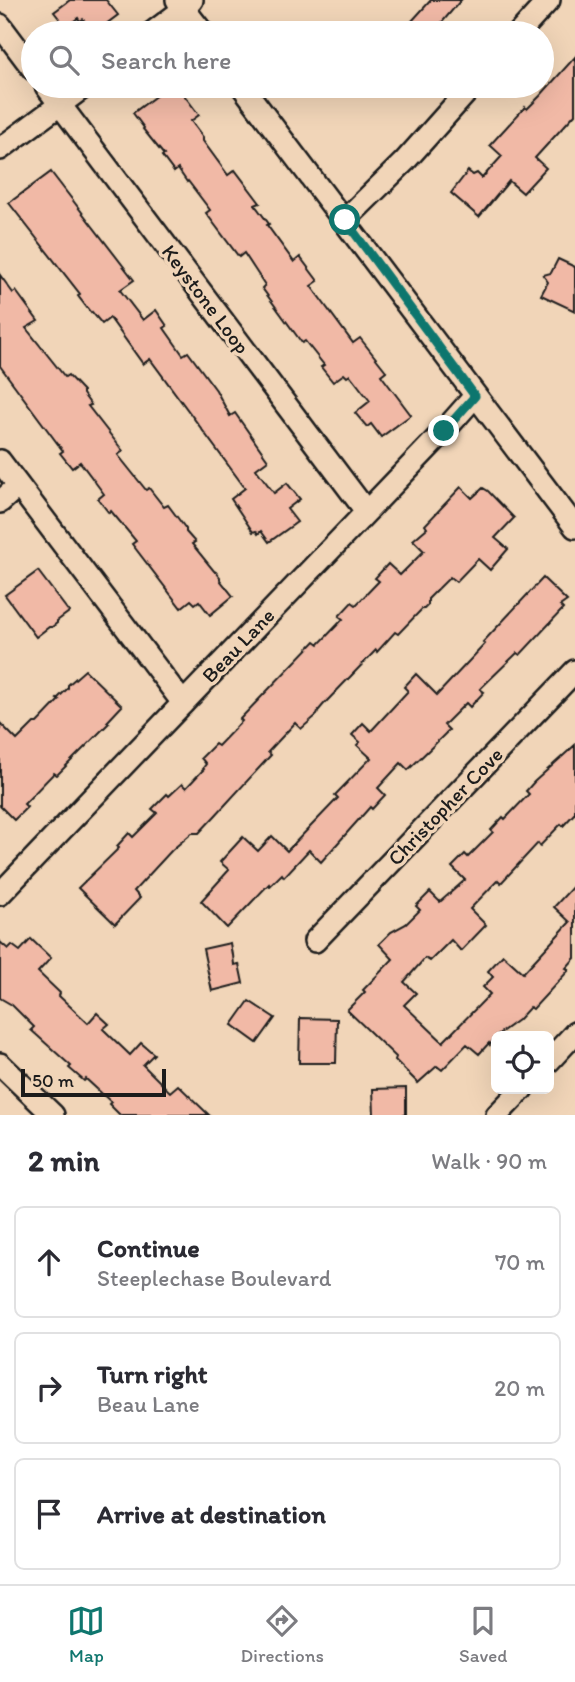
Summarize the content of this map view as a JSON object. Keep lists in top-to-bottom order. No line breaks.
{"streets":{"street":["Keystone Loop","Beau Lane","Christopher Cove"]},"crossings":[["Keystone Loop","Beau Lane"]],"scale_bar":"50 m","page":{"search":"Search here","scale":"50 m","heading":["2 min","Walk · 90 m"],"list":[["Continue","Steeplechase Boulevard","70 m"],["Turn right","Beau Lane","20 m"],"Arrive at destination"],"nav":["Map","Directions","Saved"]}}
